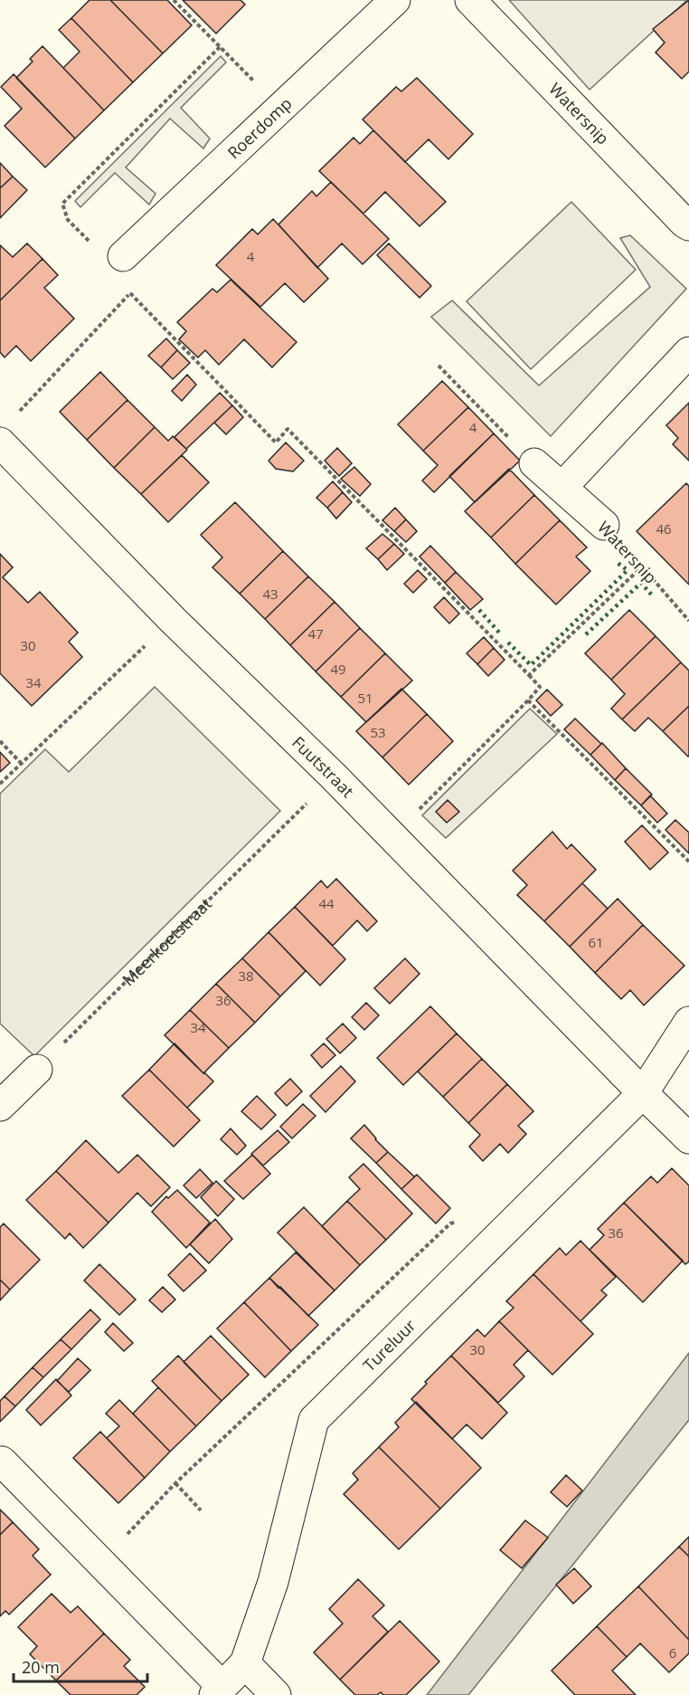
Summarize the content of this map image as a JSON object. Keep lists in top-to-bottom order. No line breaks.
{"streets":{"street":["Watersnip","Roerdomp","Fuutstraat","Tureluur"],"path":["Meerkoetstraat"]},"crossings":[["Fuutstraat","Meerkoetstraat"],["Fuutstraat","Tureluur"]],"house_numbers":["4","4","46","43","47","30","49","34","51","53","44","61","38","36","34","36","30","6"],"scale_bar":"20 m"}
